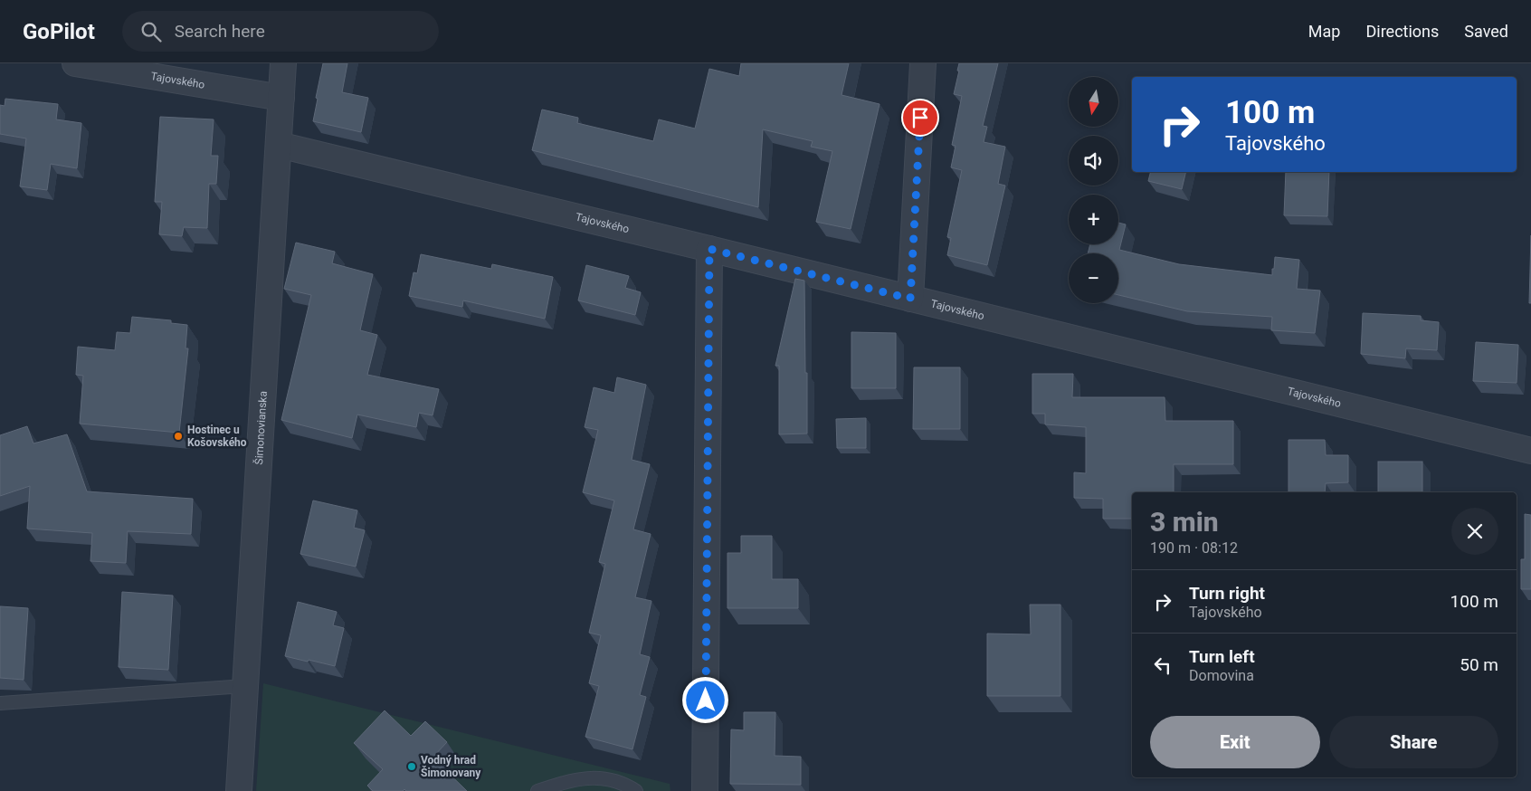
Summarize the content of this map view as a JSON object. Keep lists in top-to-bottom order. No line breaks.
{"streets":{"street":["Tajovského","Šimonovianska"]},"crossings":[["Tajovského","Šimonovianska"]],"places":["Hostinec u Košovského","Vodný hrad Šimonovany"],"north":"bottom","page":{"header":"GoPilot","search":"Search here","nav":["Map","Directions","Saved"],"map_buttons":["+","−"],"turn":["100 m","Tajovského"],"heading":["3 min","190 m · 08:12"],"list":[{"name":"Turn right","note":"Tajovského","value":"100 m"},{"name":"Turn left","note":"Domovina","value":"50 m"}],"buttons":["Exit","Share"]}}
